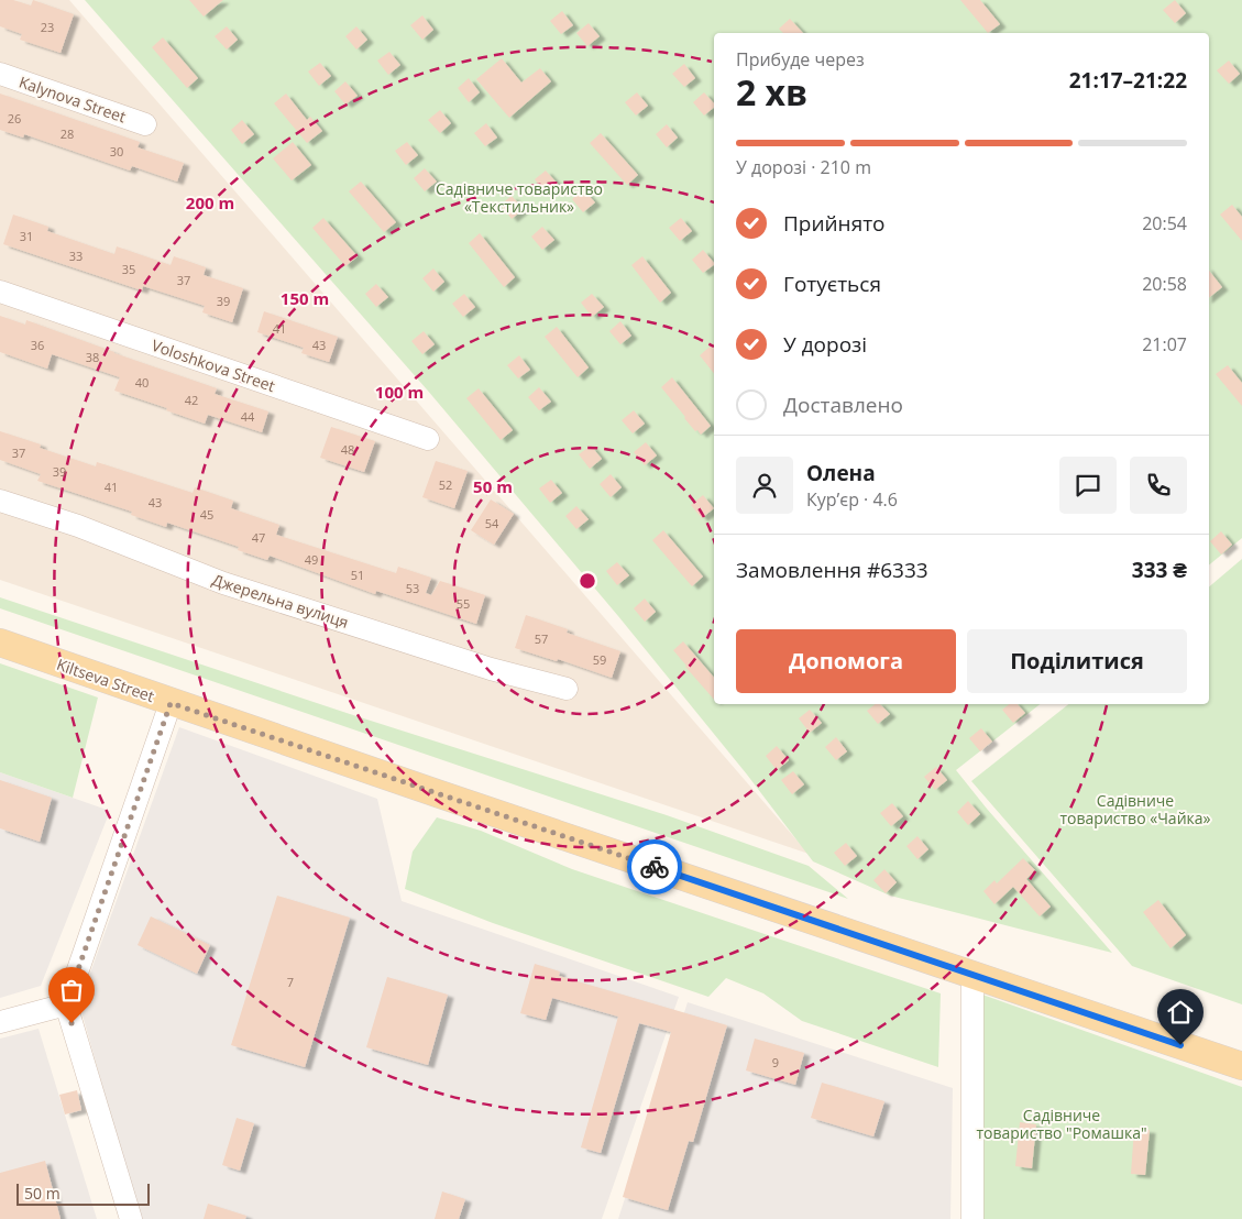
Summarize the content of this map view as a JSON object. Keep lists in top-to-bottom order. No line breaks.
{"streets":{"main road":["Kiltseva Street"],"street":["Kalynova Street","Voloshkova Street","Джерельна вулиця"]},"parks":["Садівниче товариство «Текстильник»","Садівниче товариство «Чайка»","Садівниче товариство \"Ромашка\""],"house_numbers":["23","26","28","30","31","33","35","37","39","41","36","43","38","40","42","44","48","37","39","52","41","43","45","54","47","49","51","53","55","57","59","7","9"],"scale_bar":"50 m","page":{"heading":["2 хв","Прибуде через","21:17–21:22"],"panel":["Олена","Кур’єр · 4.6","Замовлення #6333","333 ₴"],"bar":"У дорозі · 210 m","list":[["Прийнято","20:54"],["Готується","20:58"],["У дорозі","21:07"],"Доставлено"],"buttons":["Допомога","Поділитися"],"scale":"50 m"},"rings":["200 m","150 m","100 m","50 m"]}
